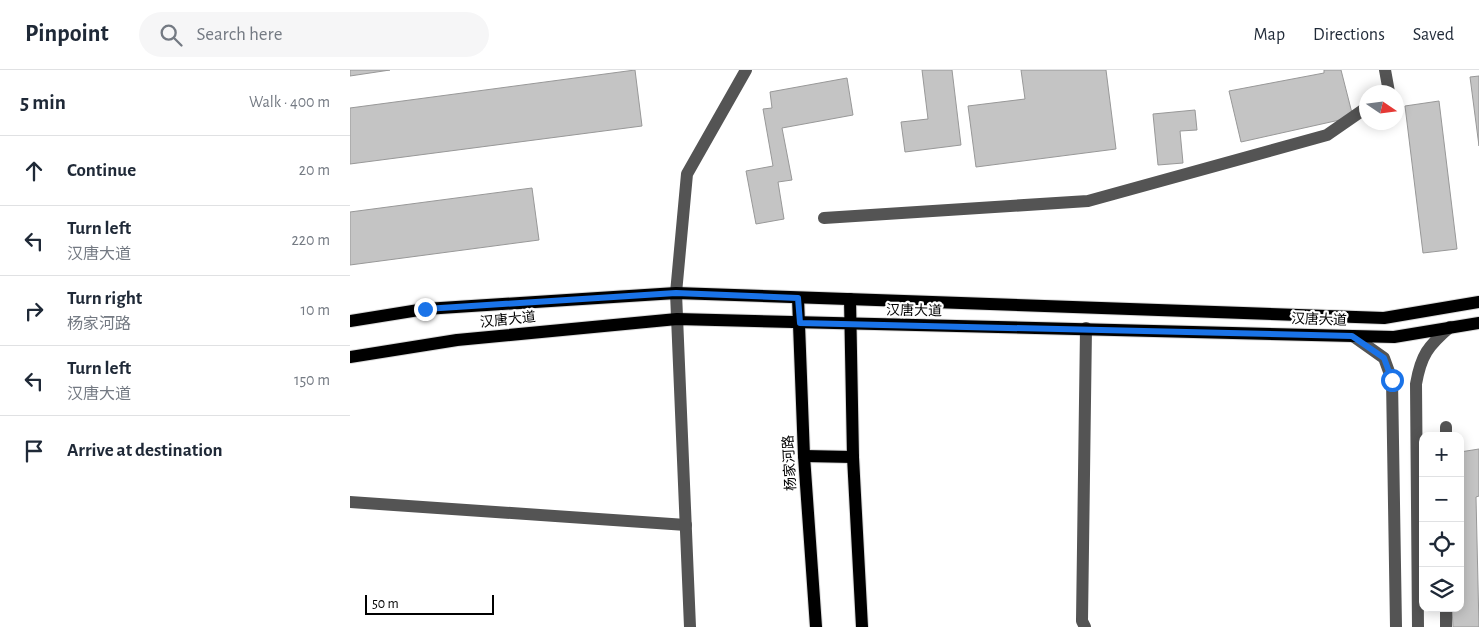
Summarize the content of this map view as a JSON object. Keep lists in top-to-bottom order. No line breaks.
{"streets":{"main road":["汉唐大道","杨家河路"]},"crossings":[["汉唐大道","杨家河路"]],"scale_bar":"50 m","north":"right","page":{"header":"Pinpoint","search":"Search here","nav":["Map","Directions","Saved"],"heading":["5 min","Walk · 400 m"],"list":[["Continue","20 m"],["Turn left","汉唐大道","220 m"],["Turn right","杨家河路","10 m"],["Turn left","汉唐大道","150 m"],"Arrive at destination"],"map_buttons":["+","−"],"scale":"50 m"}}
